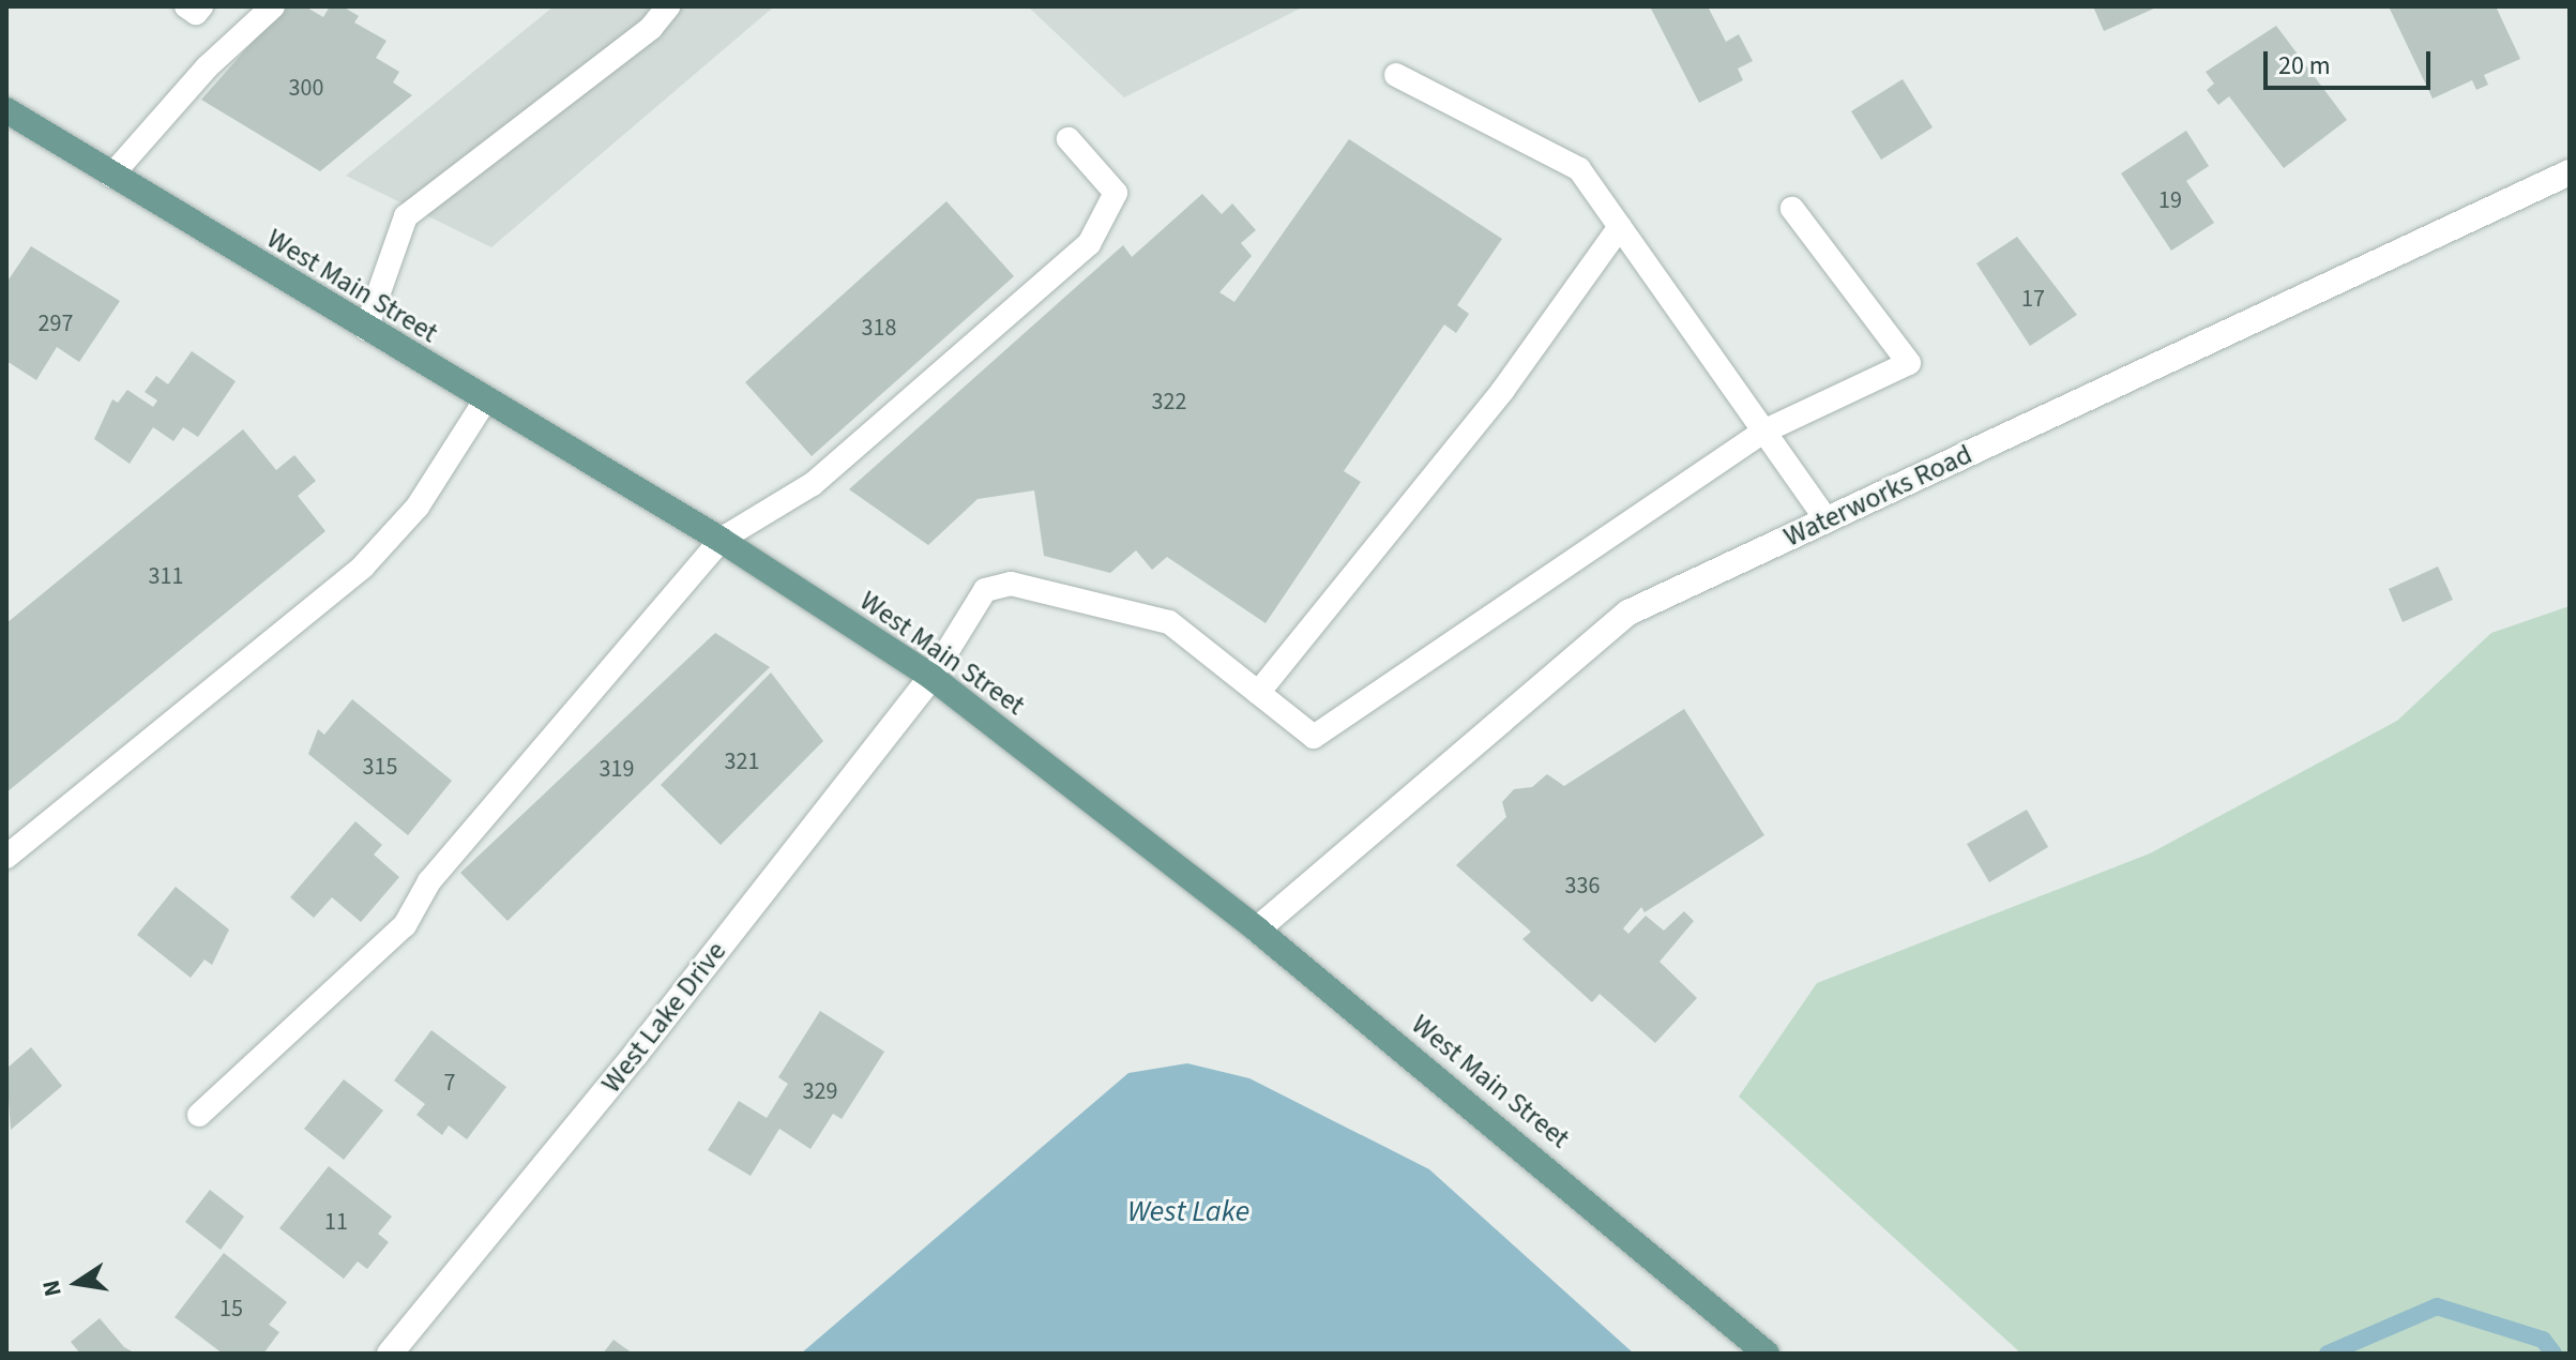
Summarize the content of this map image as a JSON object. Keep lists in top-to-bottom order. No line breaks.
{"streets":{"main road":["West Main Street"],"street":["Waterworks Road","West Lake Drive"]},"crossings":[["West Main Street","Waterworks Road"],["West Main Street","West Lake Drive"]],"water":["West Lake"],"house_numbers":["300","19","17","297","318","322","311","321","315","319","336","7","329","11","15"],"scale_bar":"20 m","north":"left"}
